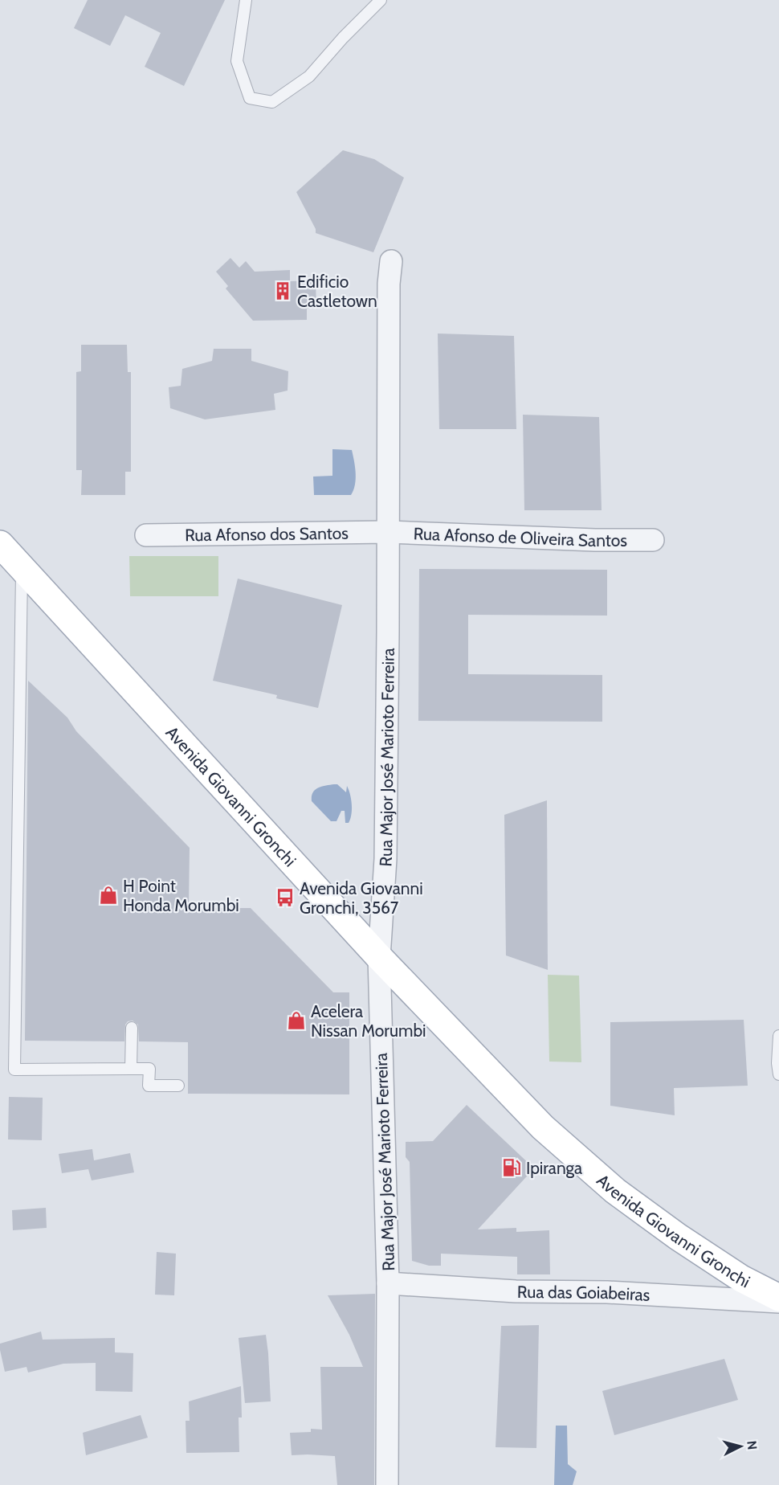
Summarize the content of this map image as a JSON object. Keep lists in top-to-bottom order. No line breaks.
{"streets":{"main road":["Avenida Giovanni Gronchi"],"street":["Rua Afonso dos Santos","Rua Afonso de Oliveira Santos","Rua Major José Marioto Ferreira","Rua das Goiabeiras"]},"crossings":[["Rua Afonso dos Santos","Rua Afonso de Oliveira Santos"],["Rua Afonso dos Santos","Rua Major José Marioto Ferreira"],["Rua Afonso de Oliveira Santos","Rua Major José Marioto Ferreira"],["Rua Major José Marioto Ferreira","Avenida Giovanni Gronchi"],["Rua Major José Marioto Ferreira","Rua das Goiabeiras"]],"places":{"building":["Edificio Castletown"],"shop":["H Point Honda Morumbi","Acelera Nissan Morumbi"],"bus stop":["Avenida Giovanni Gronchi, 3567"],"fuel station":["Ipiranga"]},"north":"right"}
